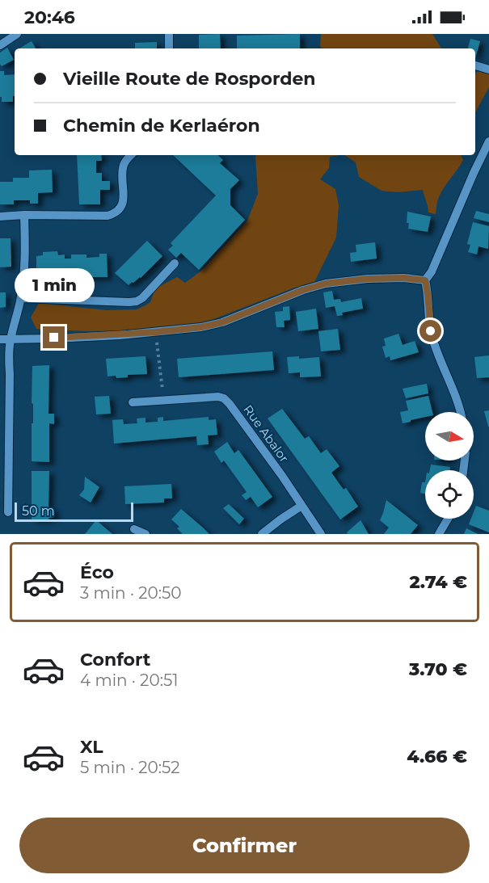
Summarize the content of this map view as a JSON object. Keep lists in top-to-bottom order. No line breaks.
{"streets":{"street":["Rue Abalor"]},"scale_bar":"50 m","north":"right","page":{"status":"20:46","banner":["Vieille Route de Rosporden","Chemin de Kerlaéron"],"bubble":"1 min","scale":"50 m","list":[{"name":"Éco","note":"3 min · 20:50","value":"2.74 €"},{"name":"Confort","note":"4 min · 20:51","value":"3.70 €"},{"name":"XL","note":"5 min · 20:52","value":"4.66 €"}],"buttons":"Confirmer"}}
